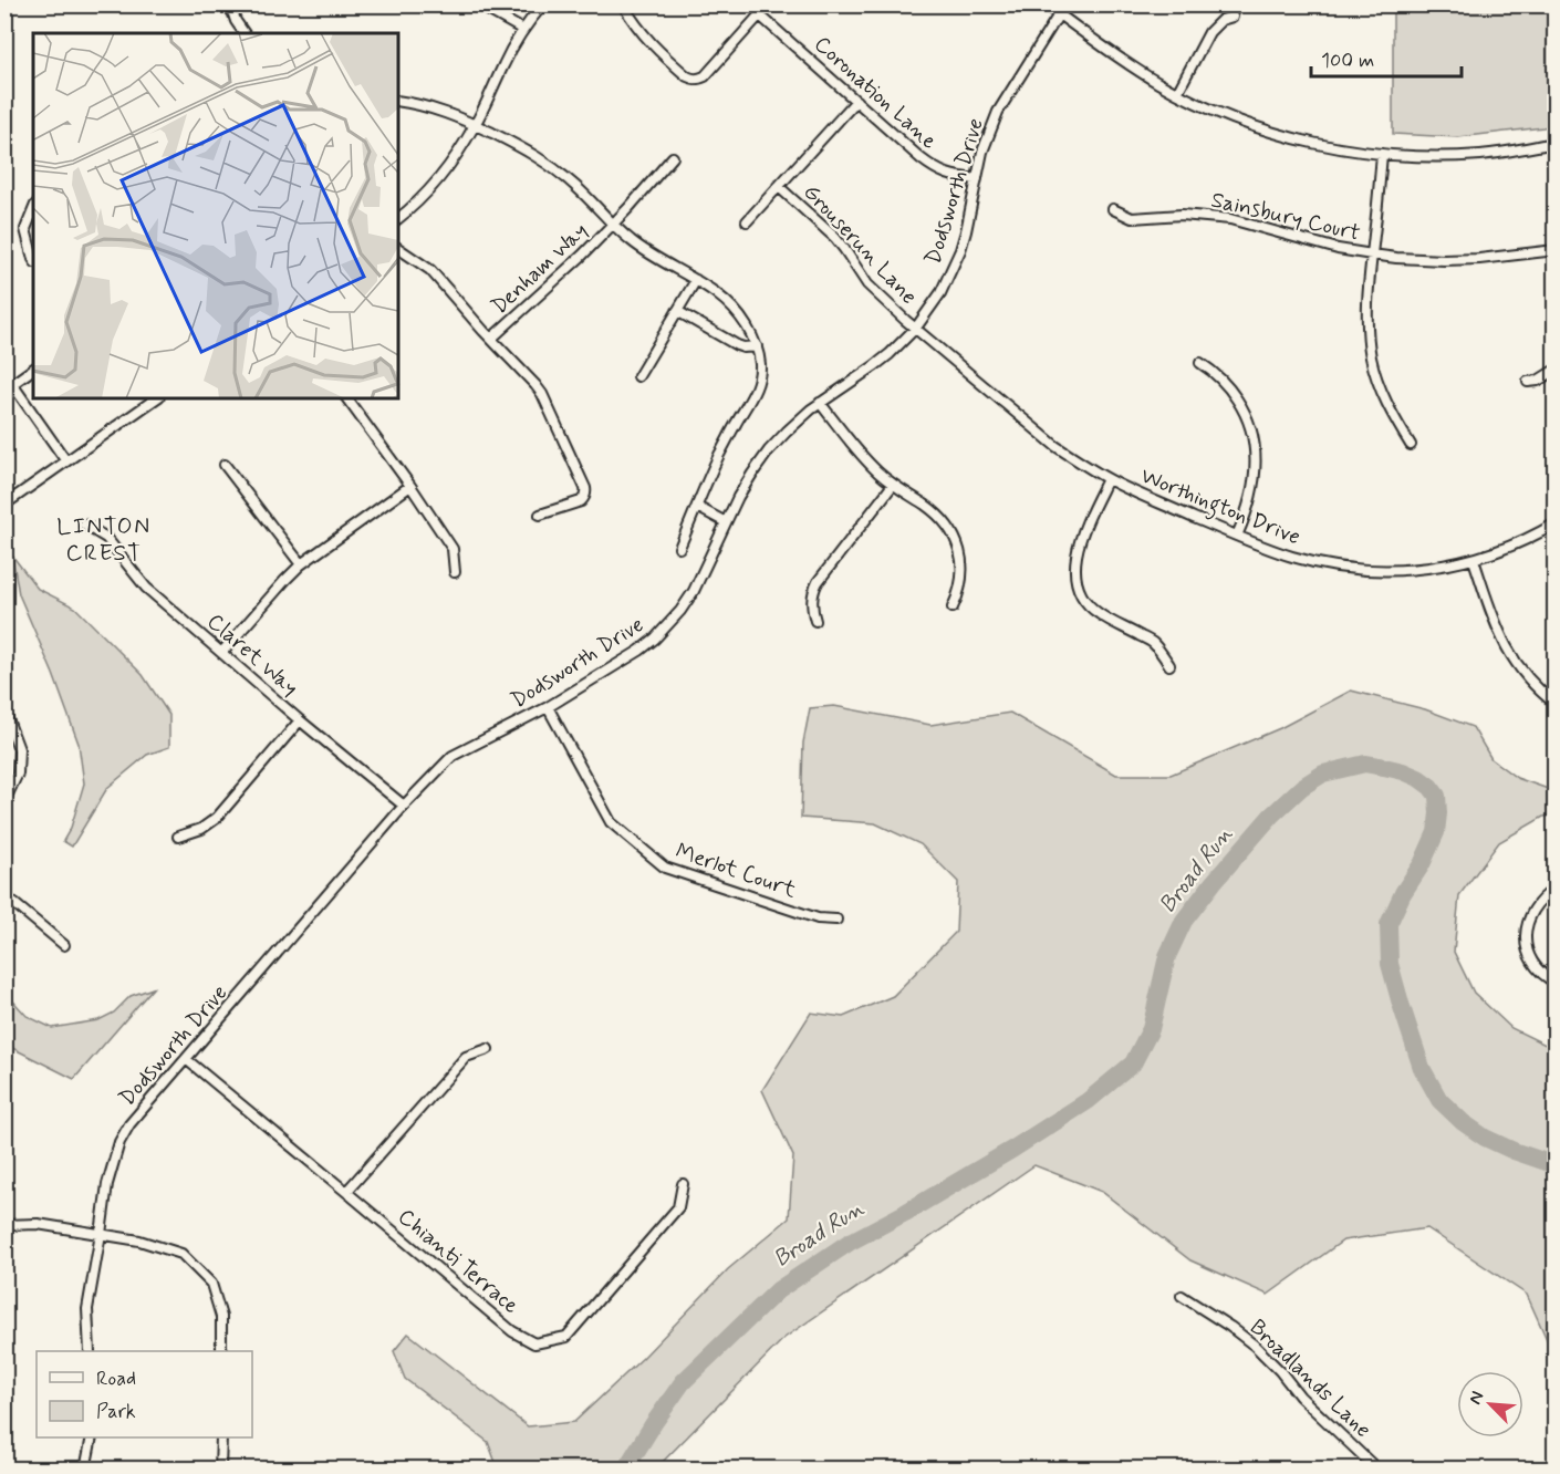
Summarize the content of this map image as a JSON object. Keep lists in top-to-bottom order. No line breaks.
{"streets":{"street":["Coronation Lane","Dodsworth Drive","Sainsbury Court","Grouserun Lane","Denham Way","Worthington Drive","Claret Way","Merlot Court","Chianti Terrace","Broadlands Lane"]},"crossings":[["Coronation Lane","Dodsworth Drive"],["Coronation Lane","Grouserun Lane"],["Dodsworth Drive","Grouserun Lane"],["Dodsworth Drive","Worthington Drive"],["Dodsworth Drive","Claret Way"],["Dodsworth Drive","Merlot Court"],["Dodsworth Drive","Chianti Terrace"],["Grouserun Lane","Worthington Drive"]],"districts":["LINTON CREST"],"water":["Broad Run"],"legend":["Road","Park"],"scale_bar":"100 m","north":"top left"}
